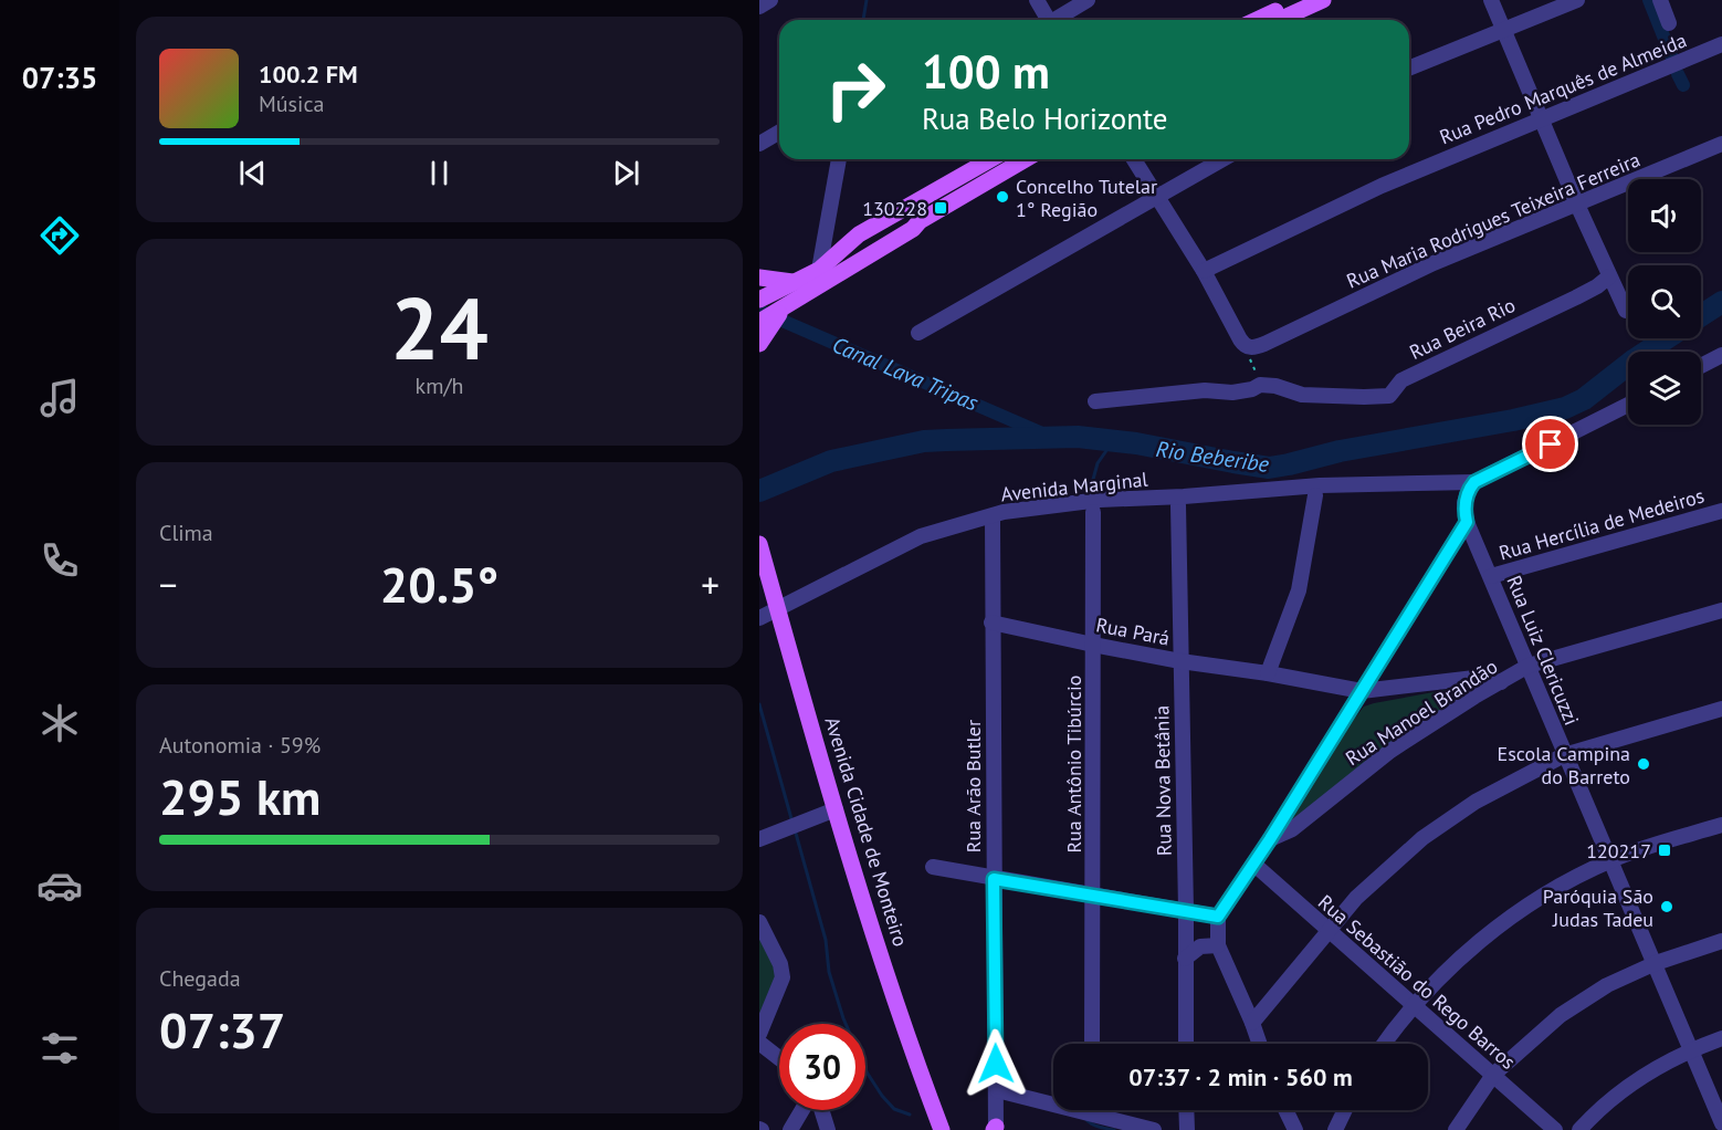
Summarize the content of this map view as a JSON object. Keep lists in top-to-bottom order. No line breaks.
{"streets":{"main road":["Avenida Cidade de Monteiro"],"street":["Rua Pedro Marquês de Almeida","Rua Maria Rodrigues Teixeira Ferreira","Rua Beira Rio","Avenida Marginal","Rua Hercília de Medeiros","Rua Pará","Rua Luiz Clericuzzi","Rua Manoel Brandão","Rua Antônio Tibúrcio","Rua Nova Betânia","Rua Arão Butler","Rua Sebastião do Rego Barros"]},"crossings":[["Avenida Marginal","Avenida Cidade de Monteiro"],["Rua Hercília de Medeiros","Rua Luiz Clericuzzi"],["Rua Pará","Rua Manoel Brandão"],["Rua Pará","Rua Antônio Tibúrcio"],["Rua Pará","Rua Nova Betânia"],["Rua Pará","Rua Arão Butler"],["Rua Luiz Clericuzzi","Rua Manoel Brandão"]],"water":["Canal Lava Tripas","Rio Beberibe"],"places":{"other":["Concelho Tutelar 1° Região","Escola Campina do Barreto","Paróquia São Judas Tadeu"],"transit":["130228","120217"]},"page":{"tabs":"07:35","turn":["100 m","Rua Belo Horizonte"],"song":["100.2 FM","Música"],"tile":[["24","km/h"],"Clima",["Autonomia · 59%","295 km"],["Chegada","07:37"]],"heat":["−","20.5°","+"],"limit":"30","trip":"07:37 · 2 min · 560 m"}}
